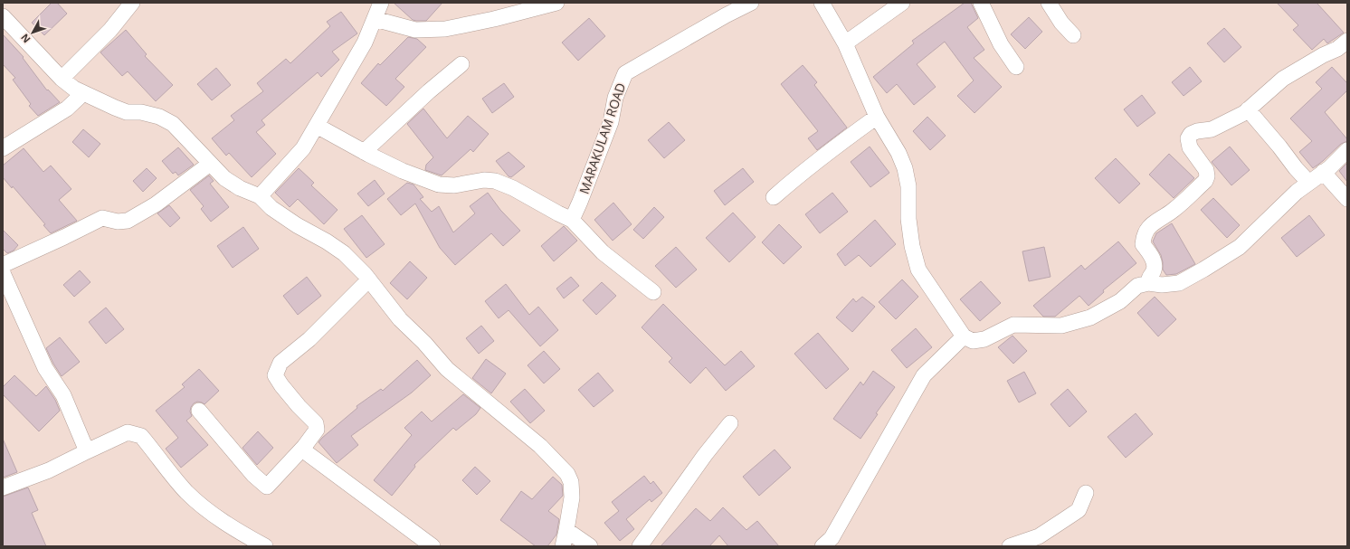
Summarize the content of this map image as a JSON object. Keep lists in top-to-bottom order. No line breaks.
{"streets":{"street":["MARAKULAM ROAD"]},"north":"bottom left"}
